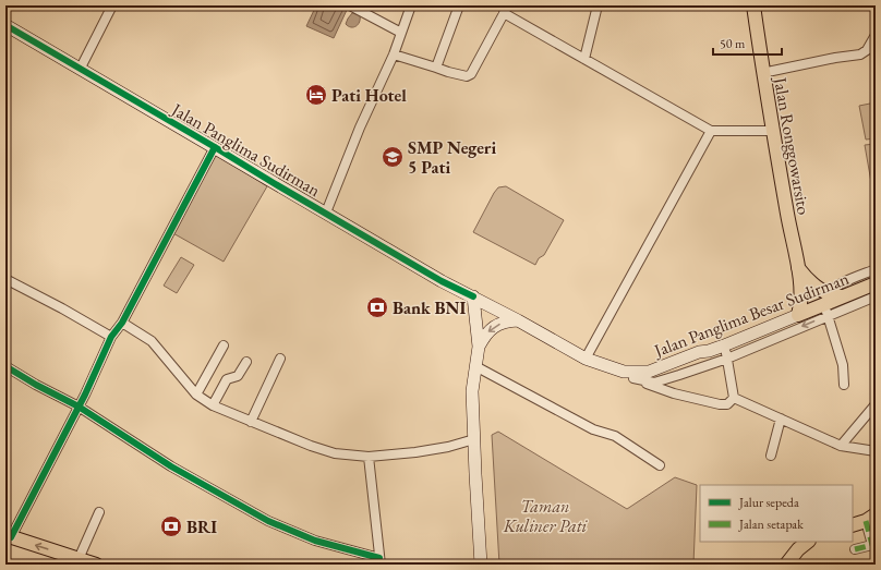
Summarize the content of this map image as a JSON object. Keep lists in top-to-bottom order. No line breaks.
{"streets":{"main road":["Jalan Ronggowarsito","Jalan Panglima Sudirman","Jalan Panglima Besar Sudirman"]},"crossings":[["Jalan Ronggowarsito","Jalan Panglima Besar Sudirman"],["Jalan Panglima Sudirman","Jalan Panglima Besar Sudirman"]],"parks":["Taman Kuliner Pati"],"places":{"hotel":["Pati Hotel"],"school or university":["SMP Negeri 5 Pati"],"bank":["Bank BNI","BRI"]},"legend":["Jalur sepeda","Jalan setapak"],"scale_bar":"50 m"}
